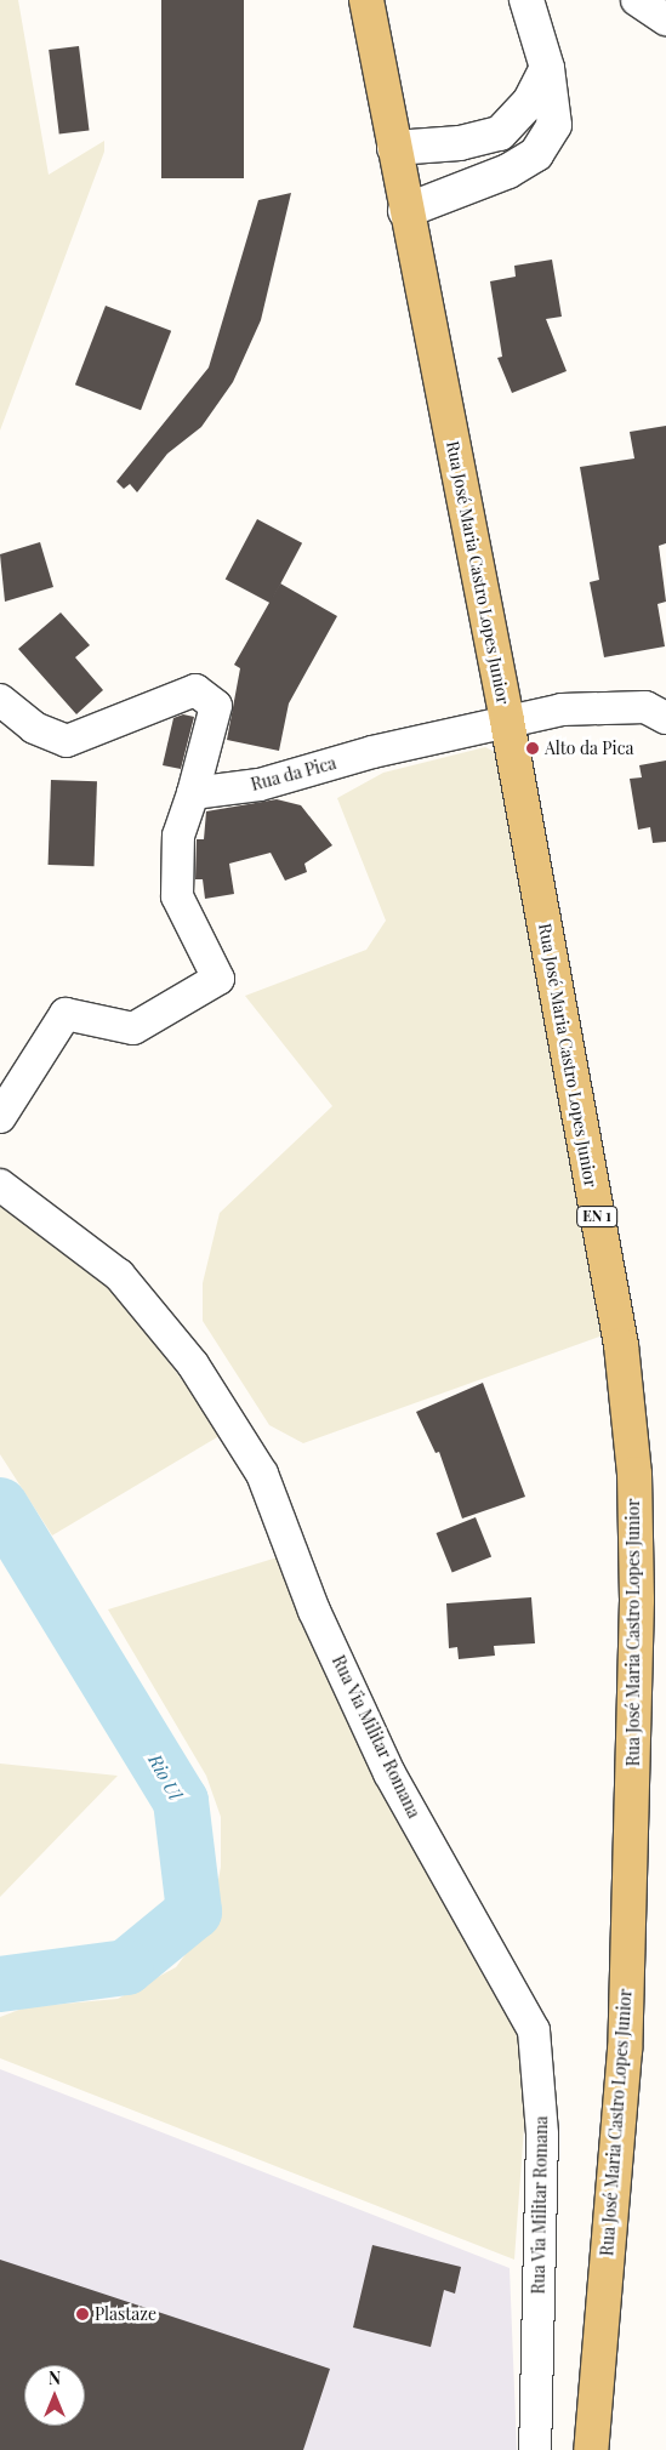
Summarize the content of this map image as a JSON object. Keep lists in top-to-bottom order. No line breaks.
{"streets":{"main road":["Rua José Maria Castro Lopes Junior","EN 1"],"street":["Rua da Pica","Rua Via Militar Romana"]},"crossings":[["Rua José Maria Castro Lopes Junior","Rua da Pica"]],"water":["Rio Ul"],"places":["Alto da Pica","Plastaze"],"north":"top"}
